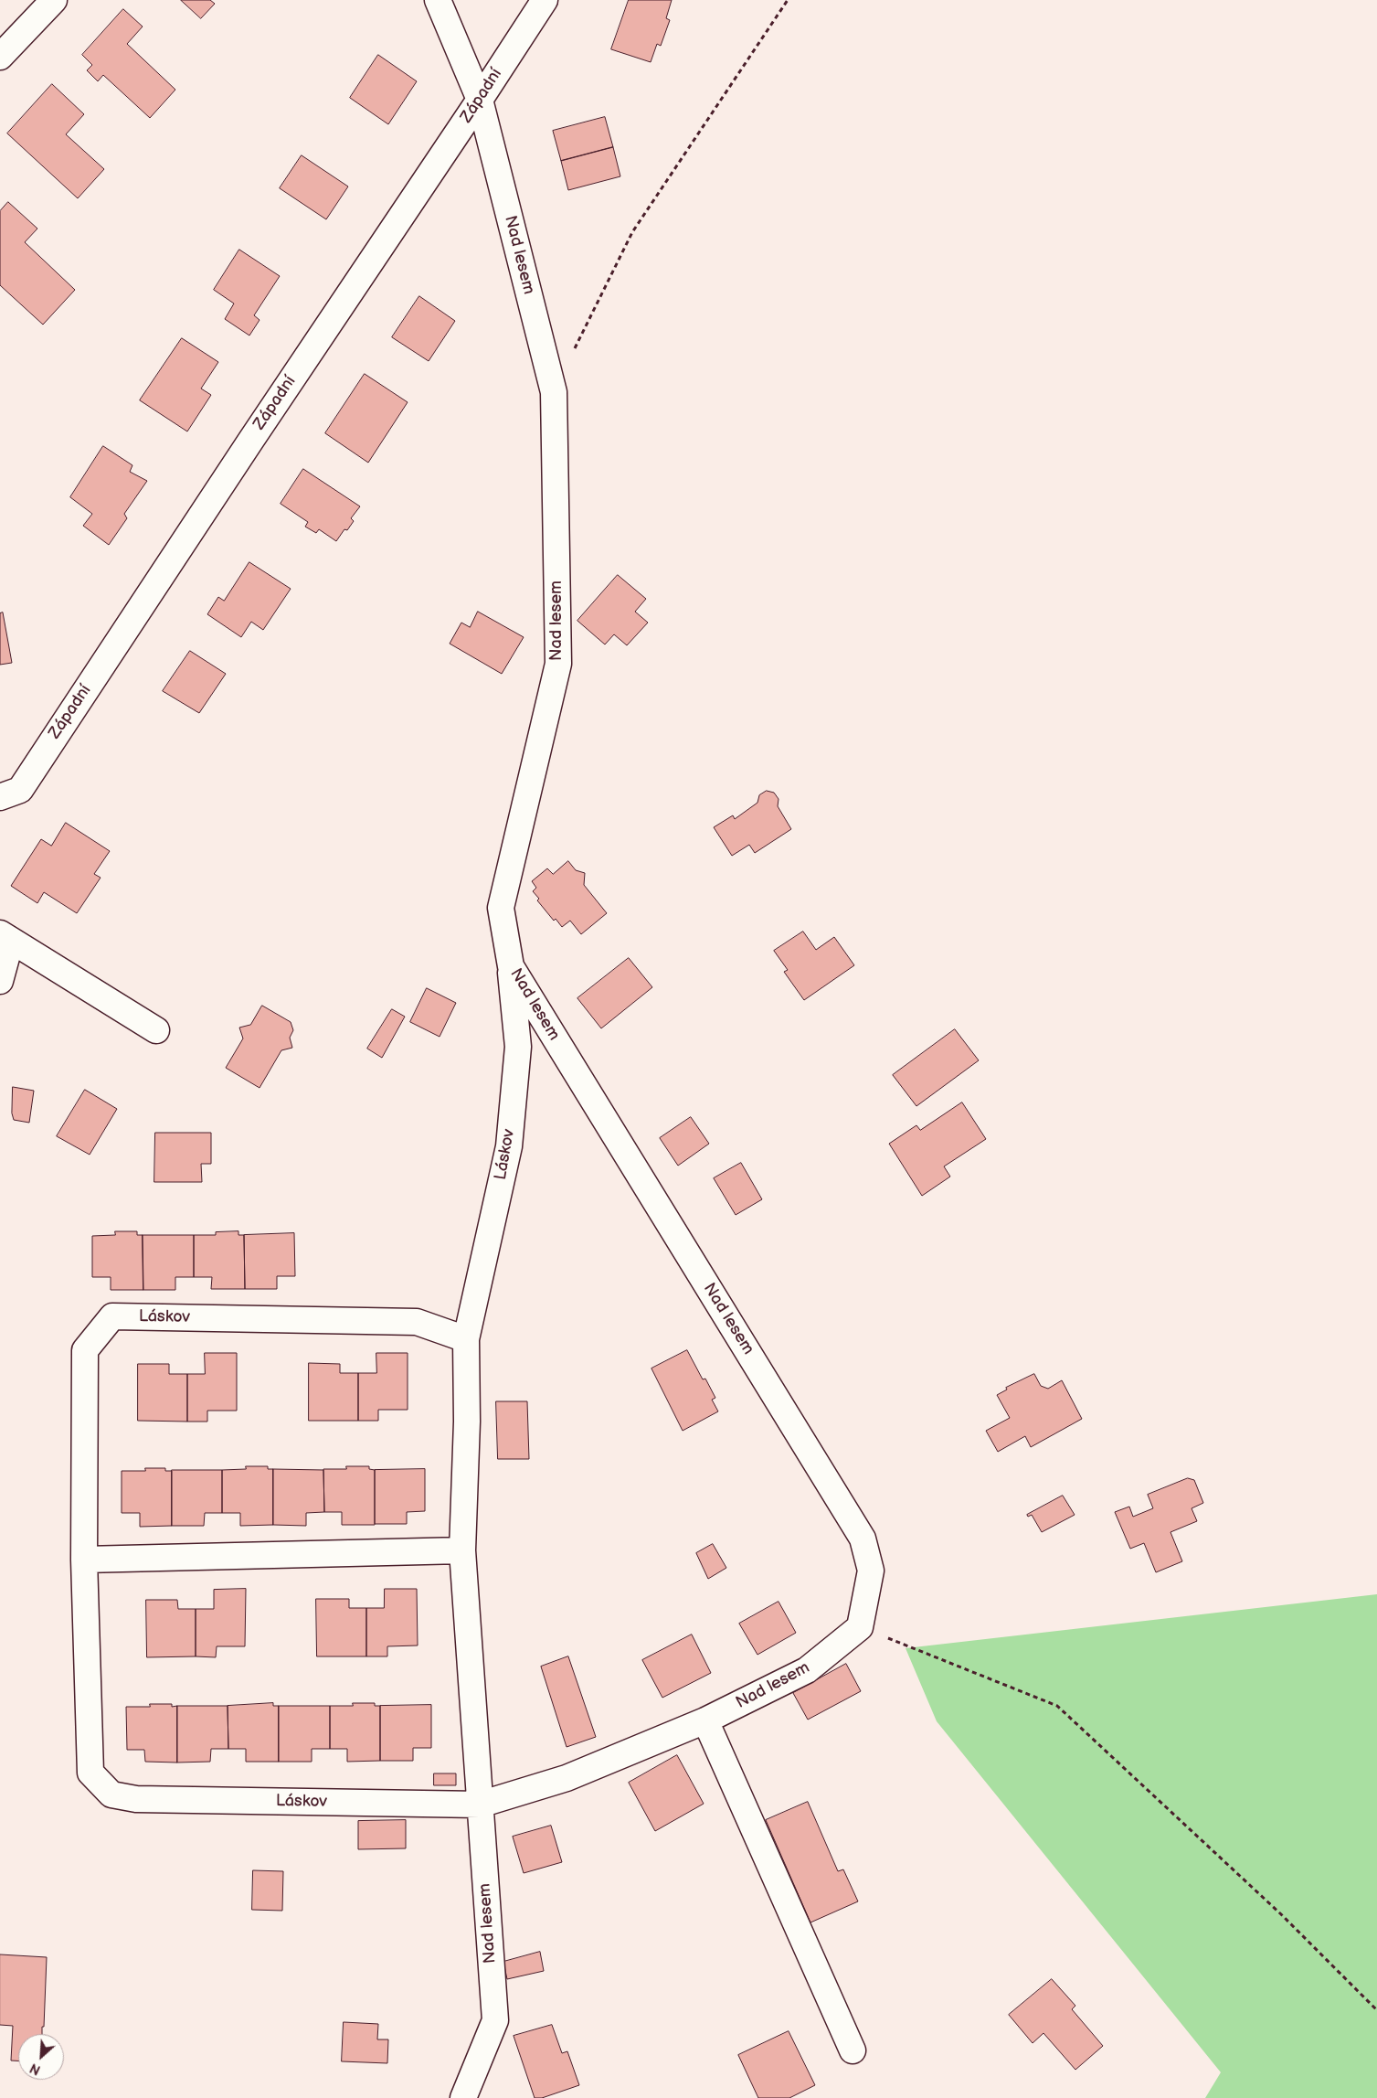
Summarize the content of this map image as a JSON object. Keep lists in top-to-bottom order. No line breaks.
{"streets":{"street":["Západní","Nad lesem","Láskov"]},"crossings":[["Západní","Nad lesem"],["Nad lesem","Láskov"]],"north":"bottom left"}
